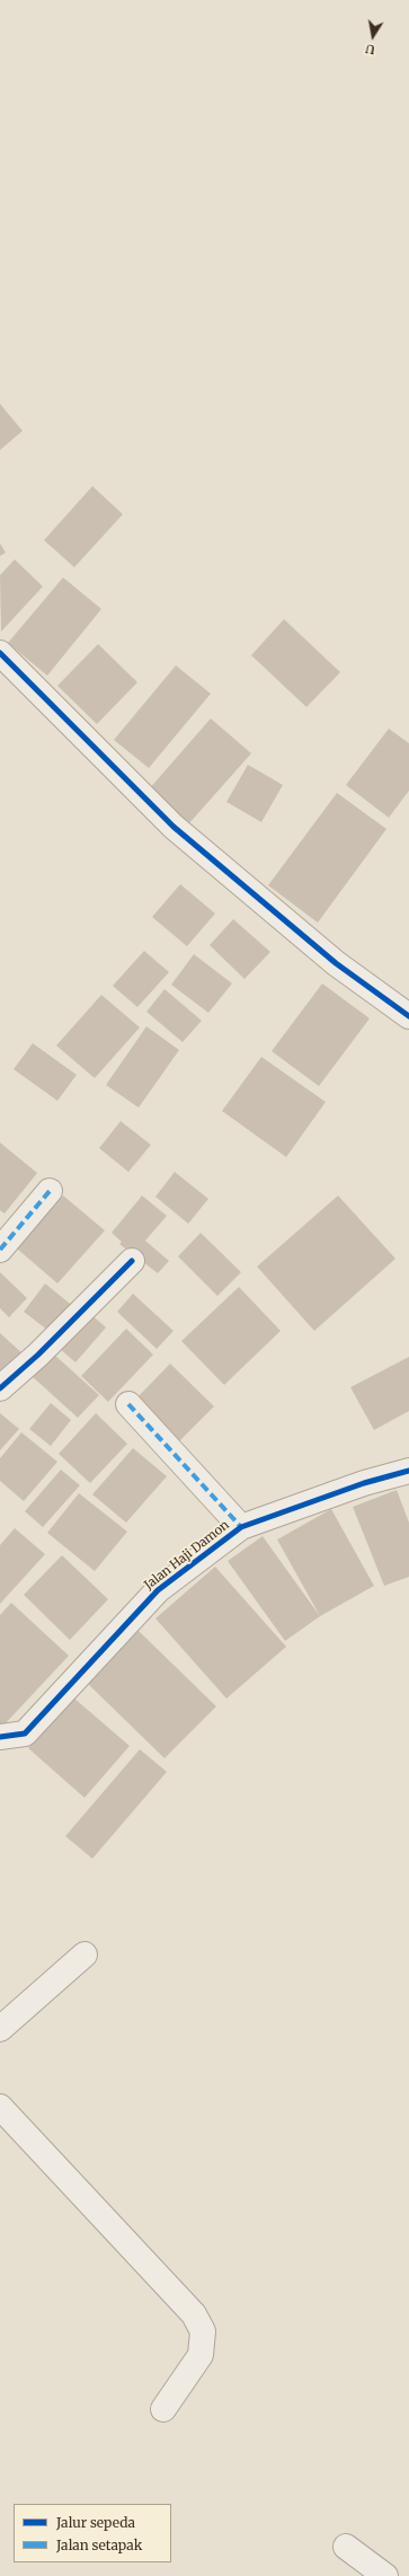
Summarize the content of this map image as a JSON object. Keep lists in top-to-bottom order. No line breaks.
{"streets":{"street":["Jalan Haji Damon"]},"legend":["Jalur sepeda","Jalan setapak"],"north":"bottom"}
